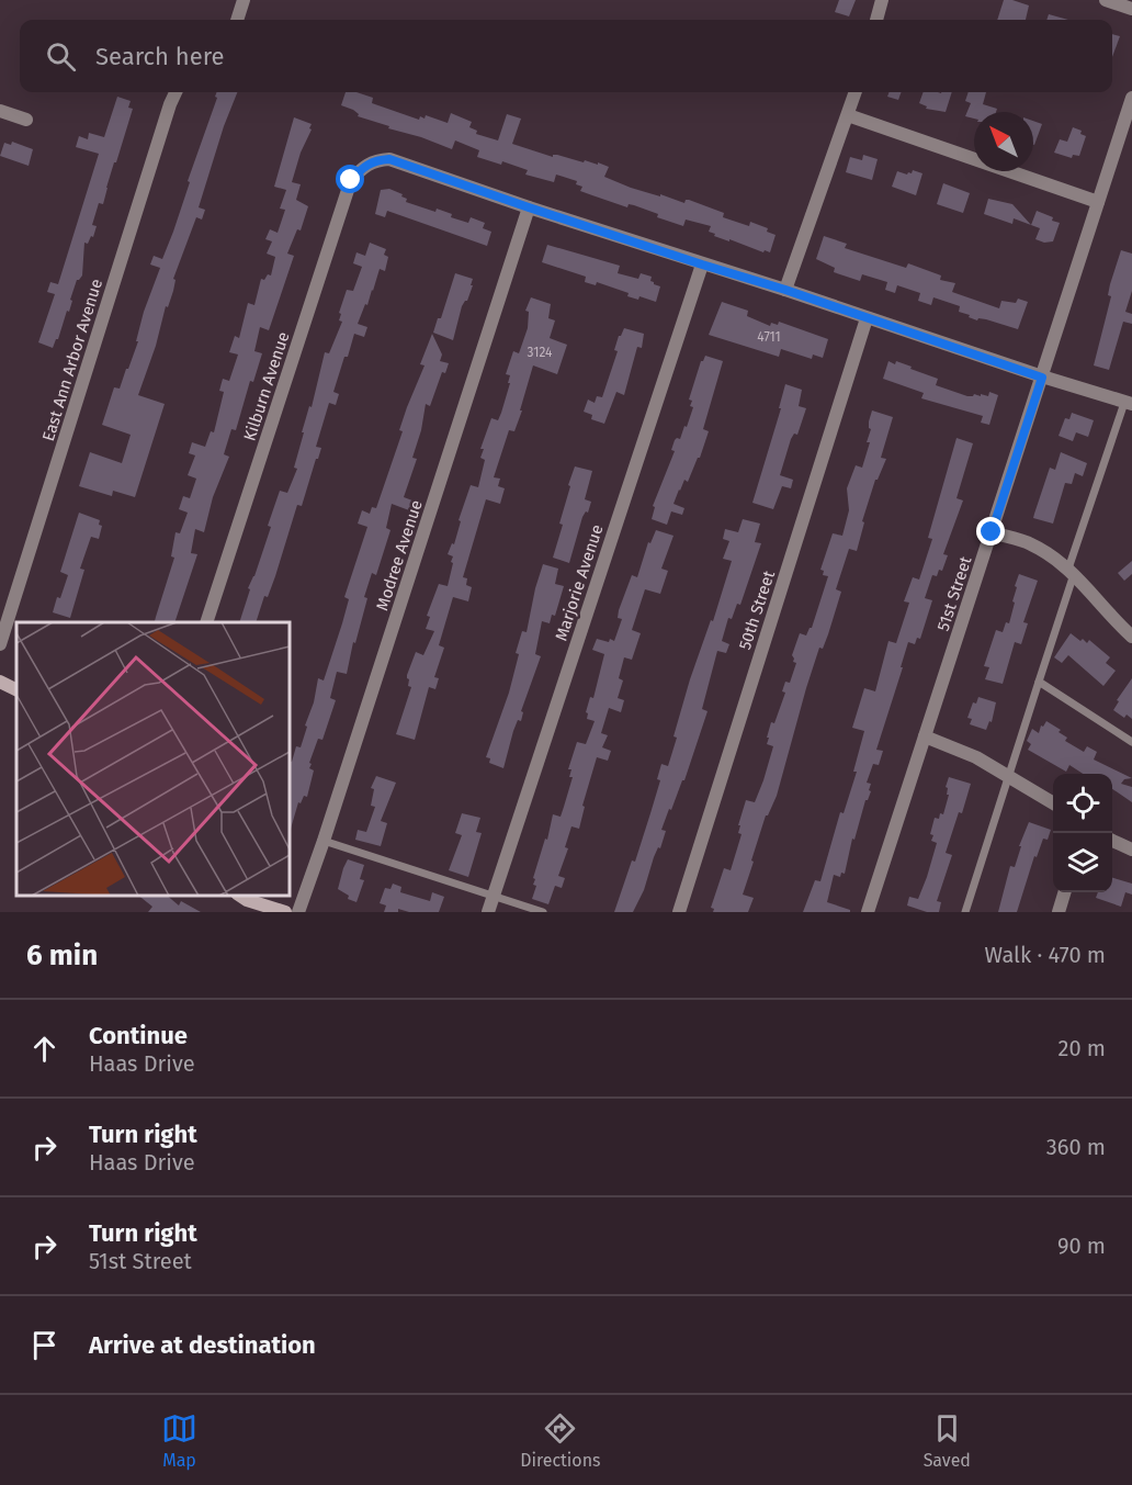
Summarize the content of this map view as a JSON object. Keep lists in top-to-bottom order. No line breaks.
{"streets":{"street":["East Ann Arbor Avenue","Kilburn Avenue","Modree Avenue","Marjorie Avenue","51st Street","50th Street"]},"crossings":[["Kilburn Avenue","Modree Avenue"]],"house_numbers":["4711","3124"],"north":"top left","page":{"search":"Search here","heading":["6 min","Walk · 470 m"],"list":[["Continue","Haas Drive","20 m"],["Turn right","Haas Drive","360 m"],["Turn right","51st Street","90 m"],"Arrive at destination"],"nav":["Map","Directions","Saved"]}}
